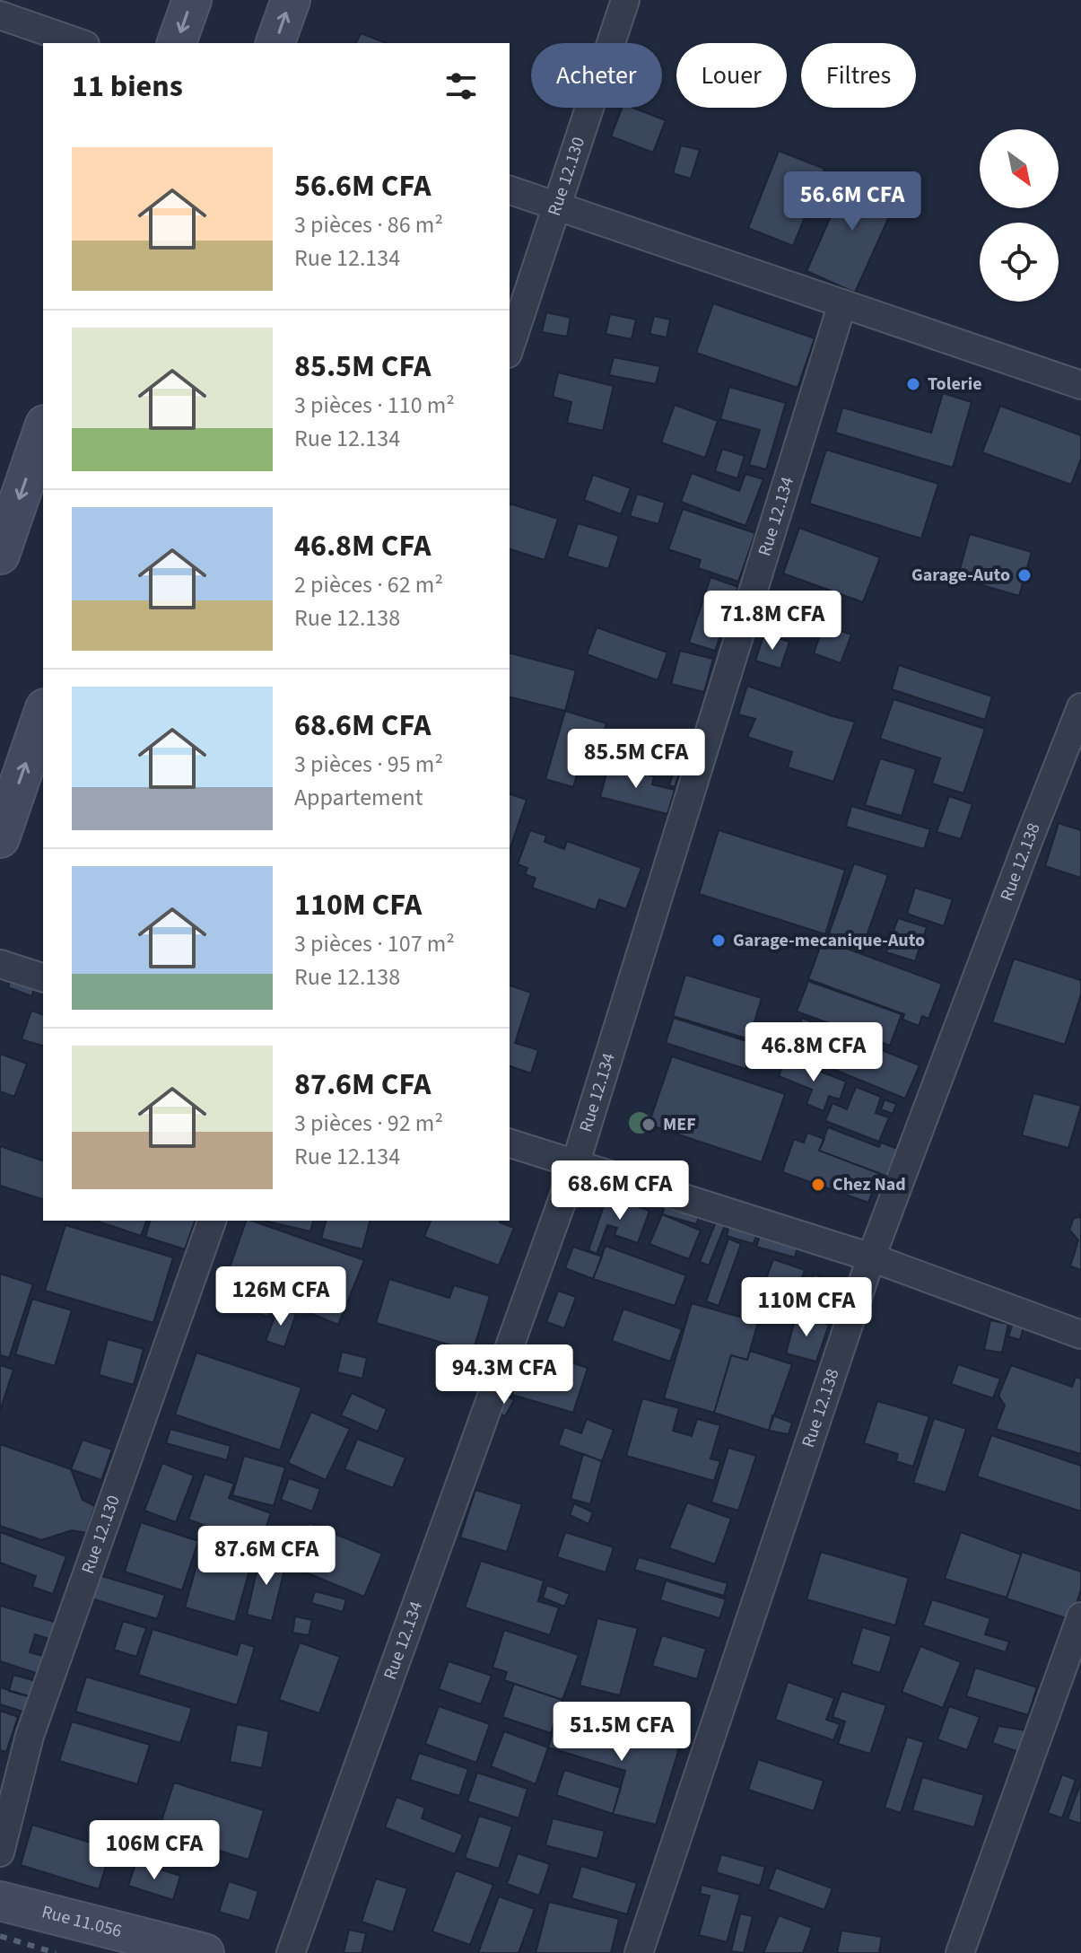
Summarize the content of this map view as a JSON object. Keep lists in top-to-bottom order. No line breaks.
{"streets":{"main road":["Rue 11.056"],"street":["Rue 12.130","Rue 12.134","Rue 12.138"]},"places":["Tolerie","Garage-Auto","Garage-mecanique-Auto","MEF","Chez Nad"],"north":"bottom right","page":{"chip":["Acheter","Louer","Filtres"],"heading":"11 biens","list":[{"name":"56.6M CFA","note":"3 pièces · 86 m² · Rue 12.134"},{"name":"85.5M CFA","note":"3 pièces · 110 m² · Rue 12.134"},{"name":"46.8M CFA","note":"2 pièces · 62 m² · Rue 12.138"},{"name":"68.6M CFA","note":"3 pièces · 95 m² · Appartement"},{"name":"110M CFA","note":"3 pièces · 107 m² · Rue 12.138"},{"name":"87.6M CFA","note":"3 pièces · 92 m² · Rue 12.134"}],"price":["56.6M CFA","71.8M CFA","85.5M CFA","46.8M CFA","68.6M CFA","126M CFA","110M CFA","94.3M CFA","87.6M CFA","51.5M CFA","106M CFA"]}}
